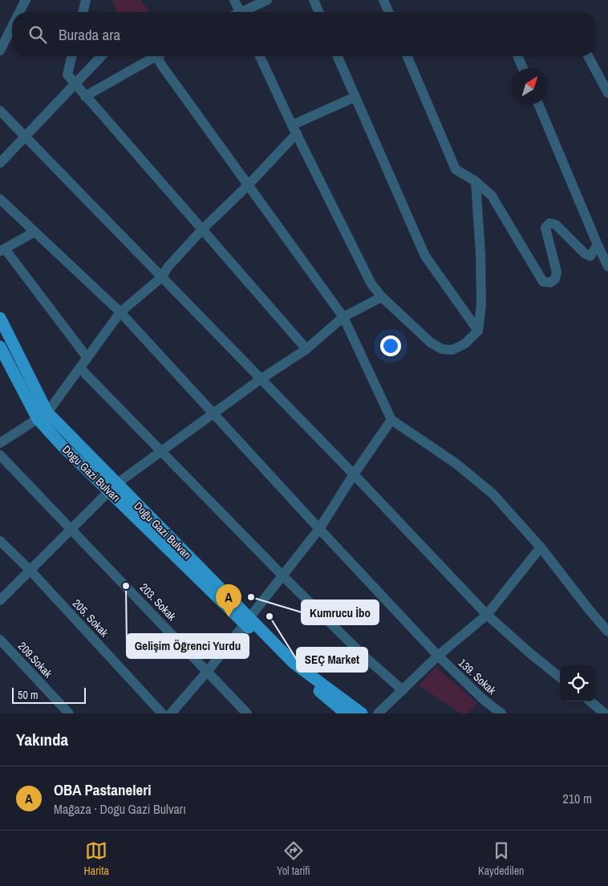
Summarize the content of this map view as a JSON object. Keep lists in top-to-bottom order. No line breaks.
{"streets":{"main road":["Doğu Gazi Bulvarı"],"street":["203. Sokak","205. Sokak","209.Sokak","139. Sokak"]},"places":["Gelişim Öğrenci Yurdu","Kumrucu İbo","SEÇ Market"],"scale_bar":"50 m","north":"top right","page":{"search":"Burada ara","pins":"A","scale":"50 m","heading":"Yakında","list":[{"mark":"A","name":"OBA Pastaneleri","note":"Mağaza · Dogu Gazi Bulvarı","value":"210 m"}],"nav":["Harita","Yol tarifi","Kaydedilen"]}}
